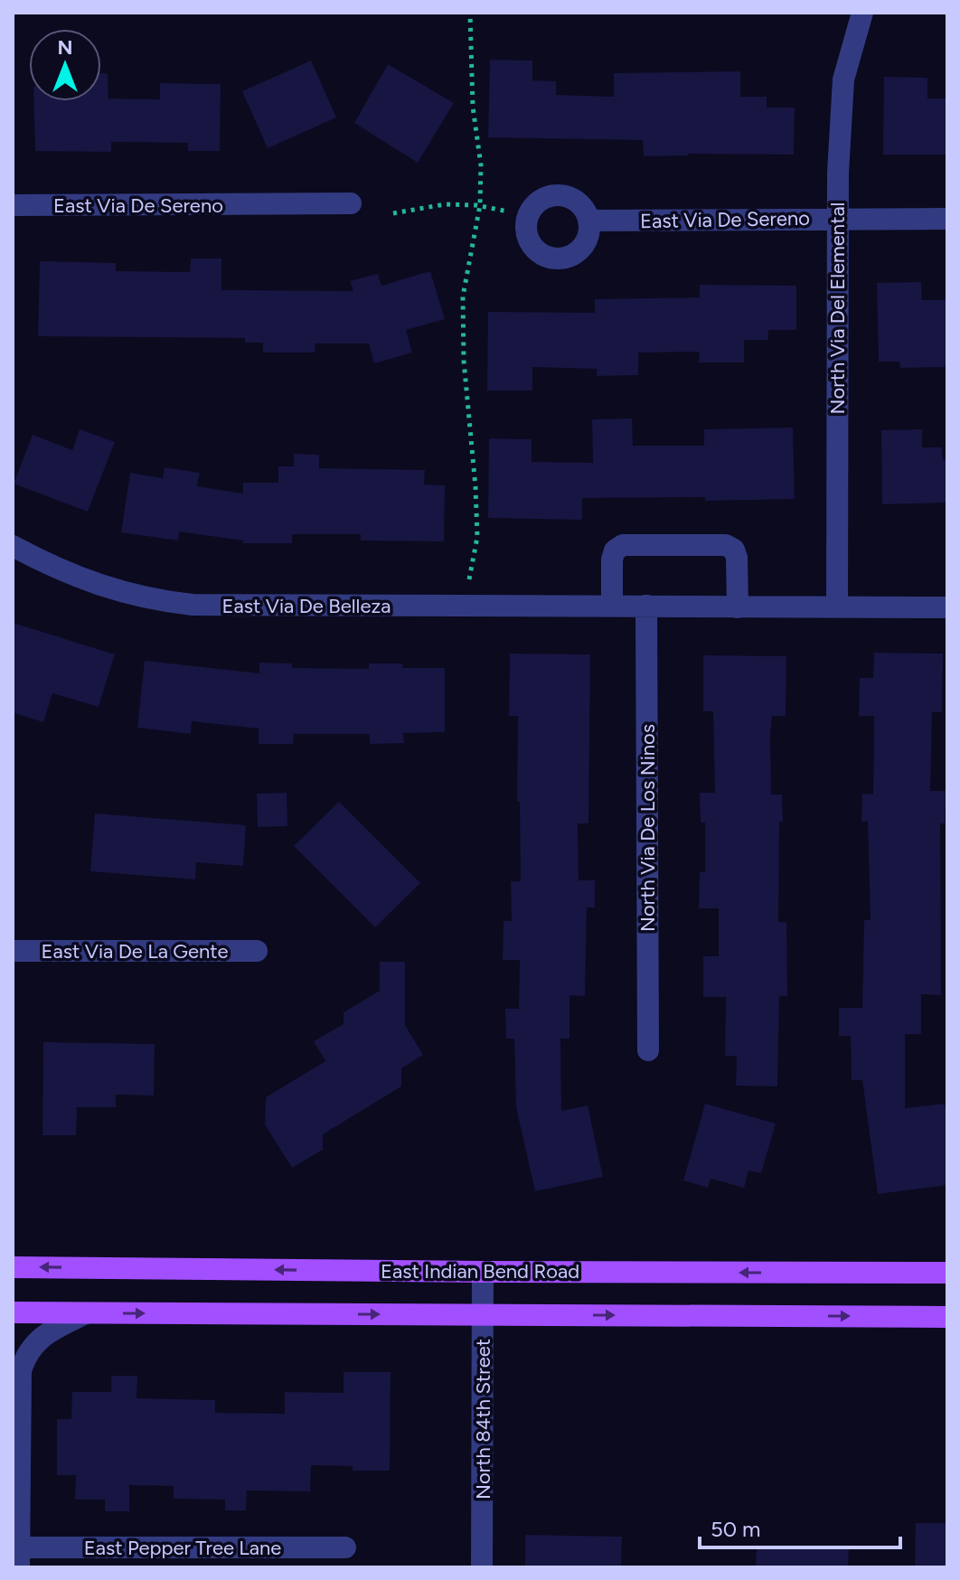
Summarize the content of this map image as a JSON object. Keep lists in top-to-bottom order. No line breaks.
{"streets":{"main road":["East Indian Bend Road"],"street":["East Via De Sereno","North Via Del Elemental","East Via De Belleza","North Via De Los Ninos","East Via De La Gente","North 84th Street","East Pepper Tree Lane"]},"crossings":[["East Via De Sereno","North Via Del Elemental"],["North Via Del Elemental","East Via De Belleza"],["East Via De Belleza","North Via De Los Ninos"],["East Indian Bend Road","North 84th Street"]],"scale_bar":"50 m","north":"top"}
